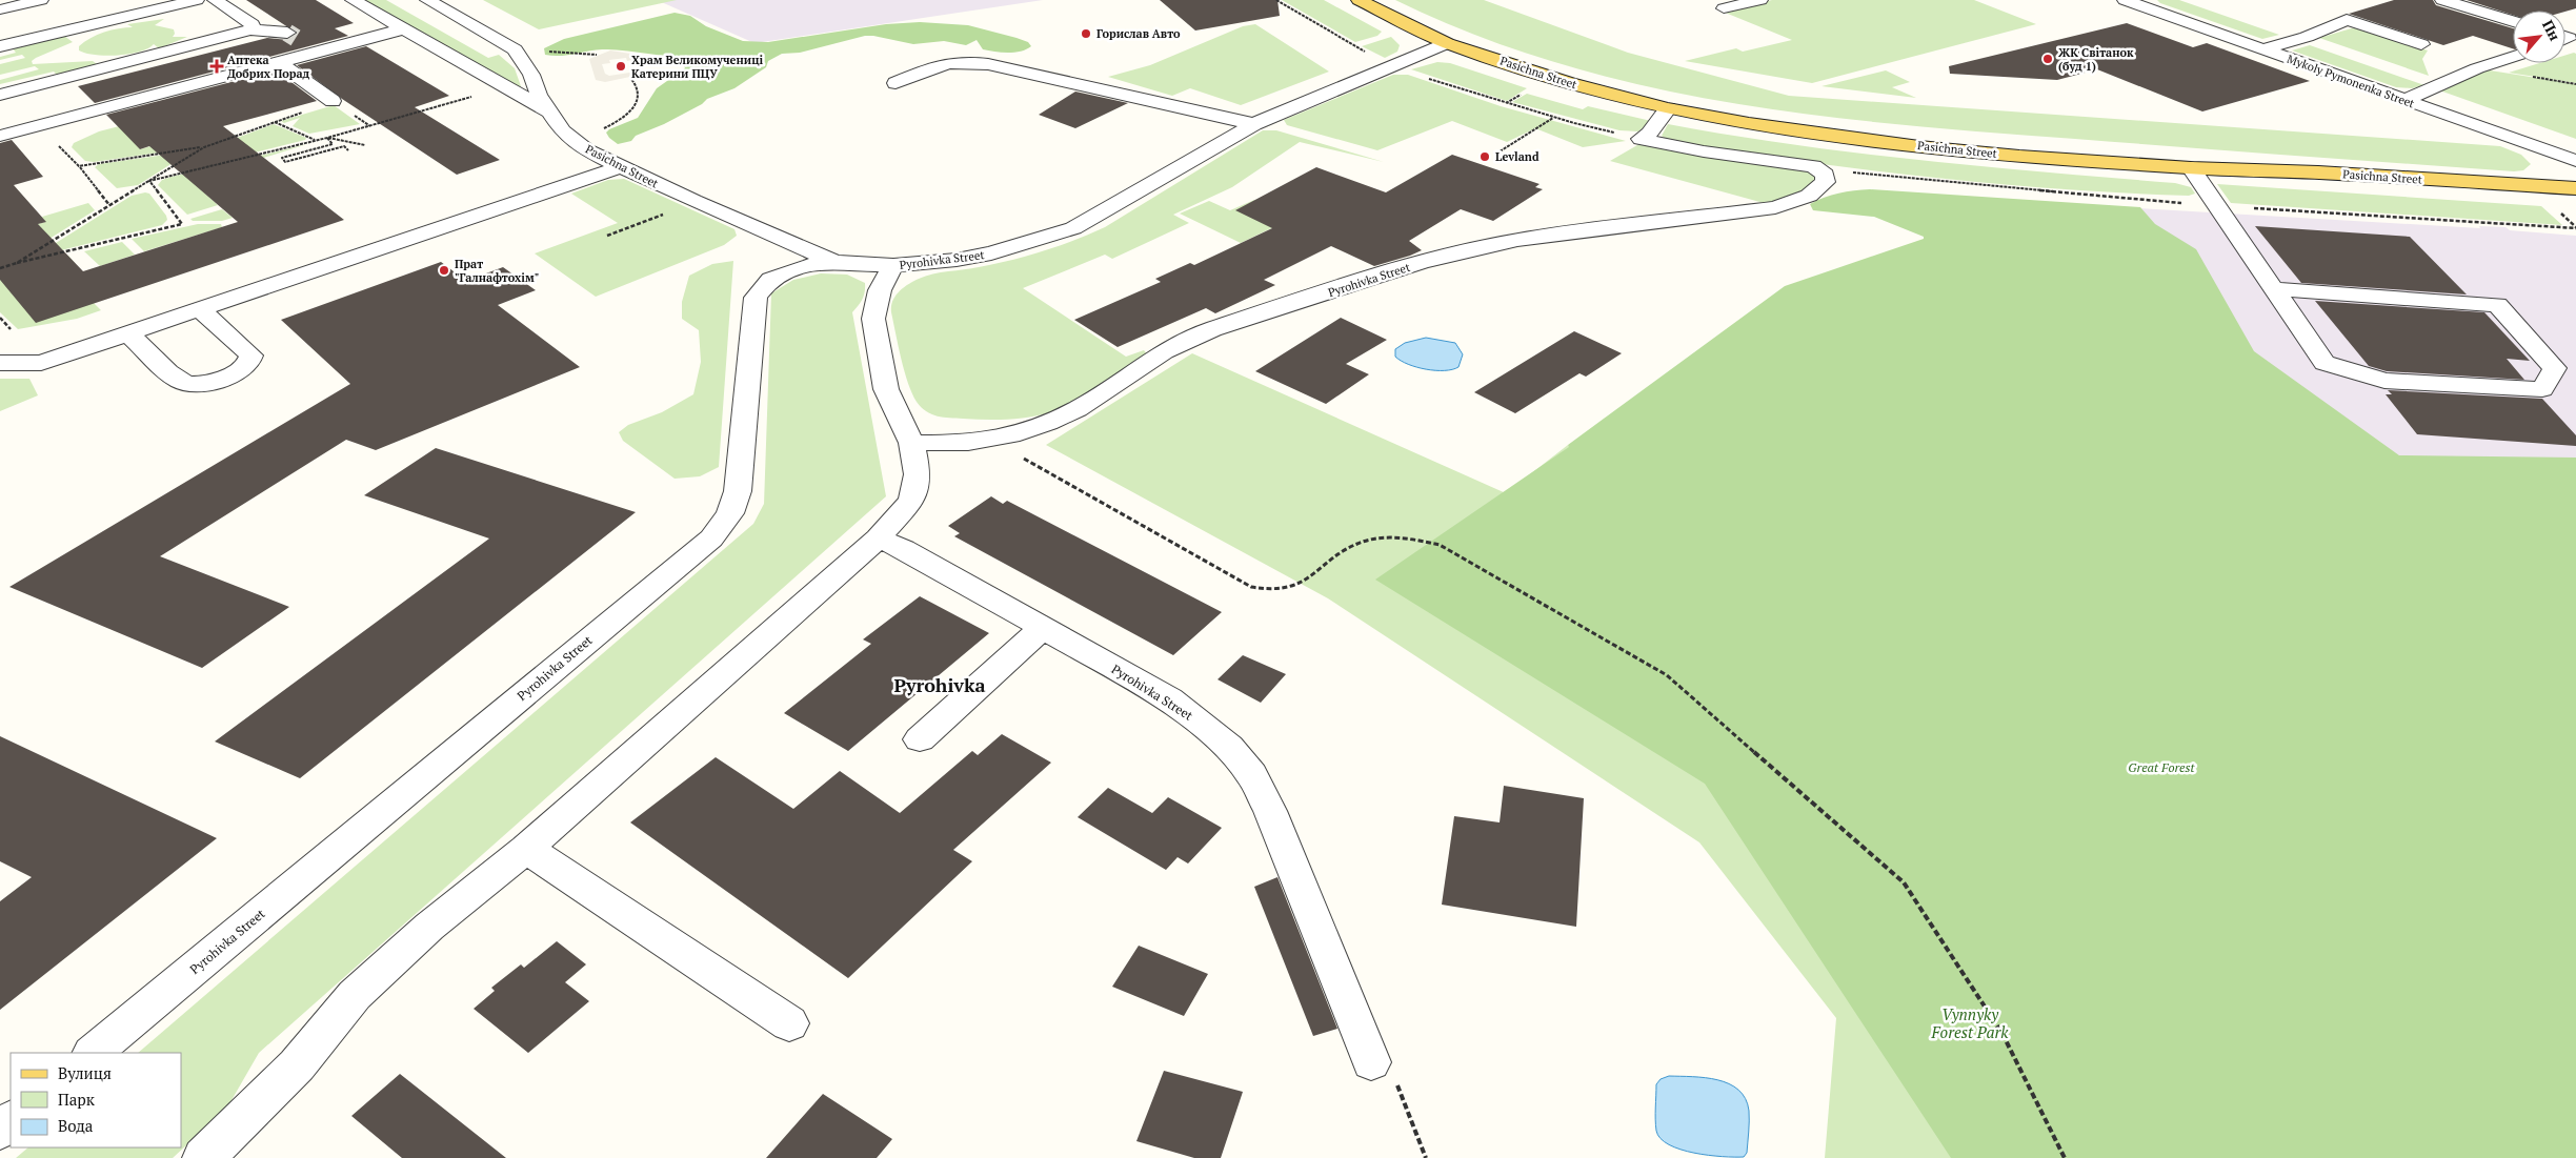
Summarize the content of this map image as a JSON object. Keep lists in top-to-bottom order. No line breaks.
{"streets":{"main road":["Pasichna Street"],"street":["Mykoly Pymonenka Street","Pyrohivka Street"]},"crossings":[["Pasichna Street","Pyrohivka Street"]],"districts":["Pyrohivka"],"parks":["Great Forest","Vynnyky Forest Park"],"places":{"other":["Горислав Авто","ЖК Світанок (буд 1)","Храм Великомучениці Катерини ПЦУ","Levland","Прат \"Галнафтохім\""],"health":["Аптека Добрих Порад"]},"legend":["Вулиця","Парк","Вода"],"north":"top right"}
